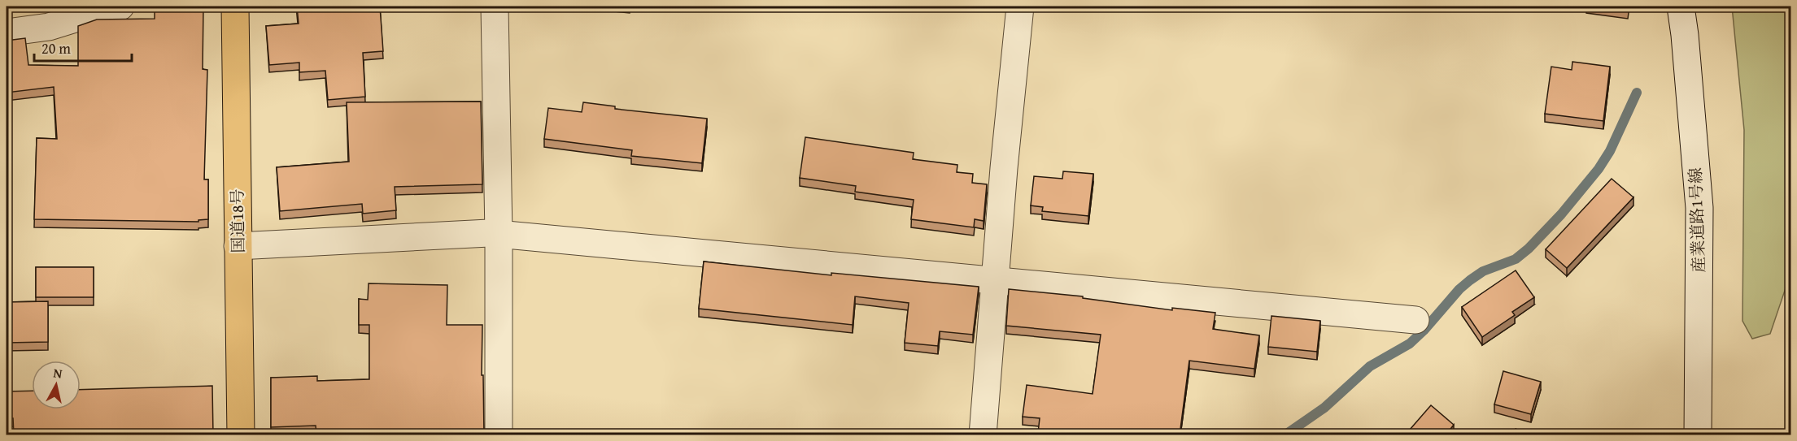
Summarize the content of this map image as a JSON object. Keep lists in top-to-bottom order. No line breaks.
{"streets":{"highway":["国道18号"],"street":["産業道路1号線"]},"scale_bar":"20 m","north":"top"}
